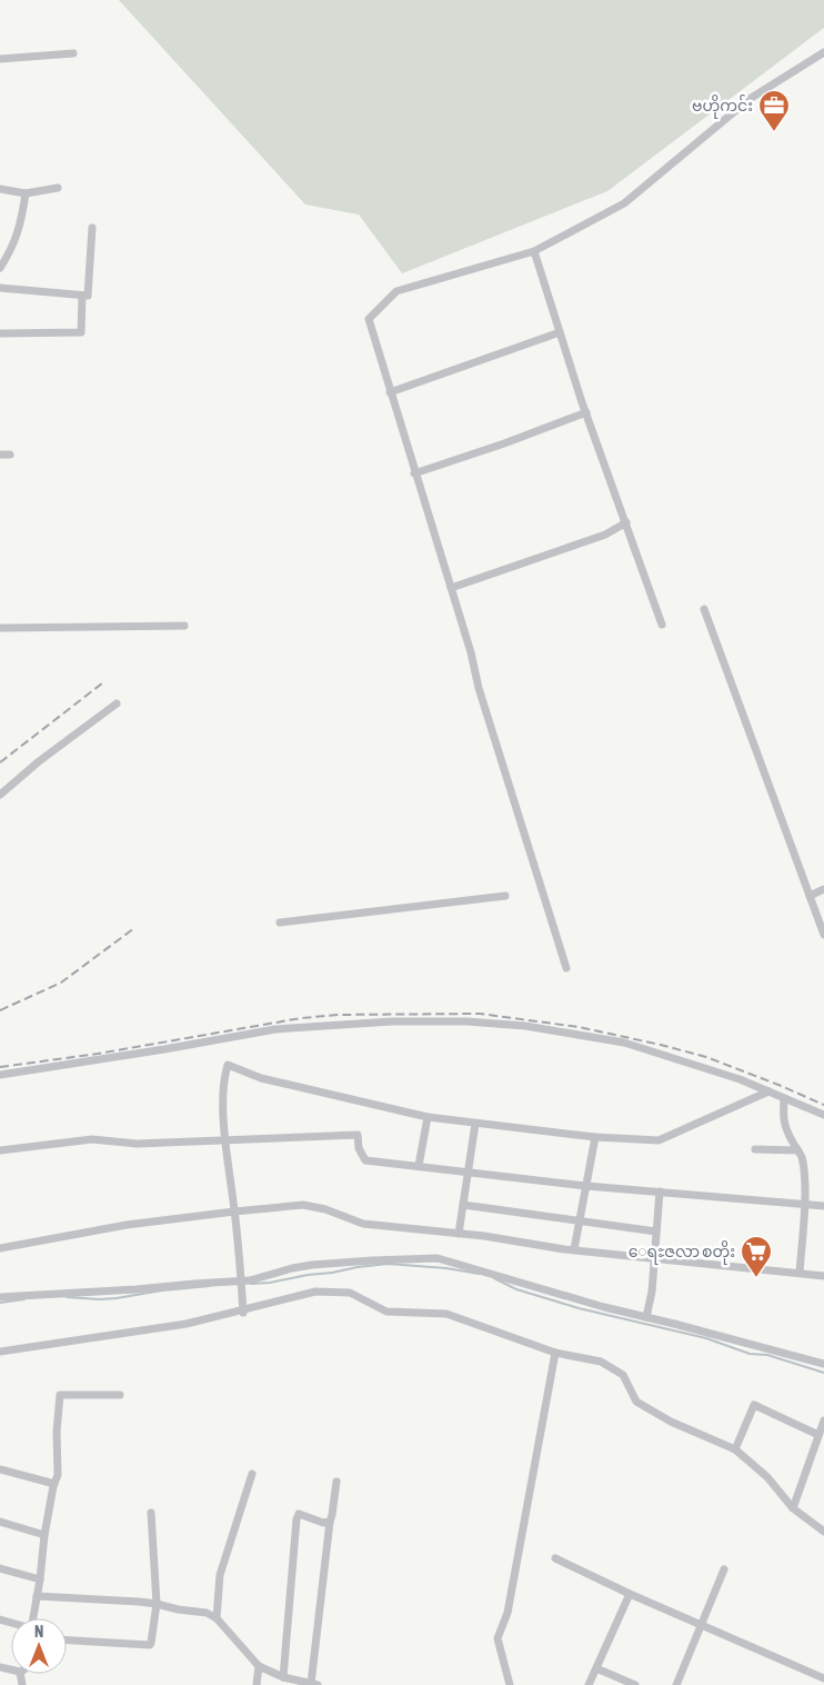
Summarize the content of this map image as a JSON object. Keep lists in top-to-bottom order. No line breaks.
{"places":{"office":["ဗဟိုကင်း"],"supermarket":["ေရႊဇလာ စတိုး"]},"north":"top"}
